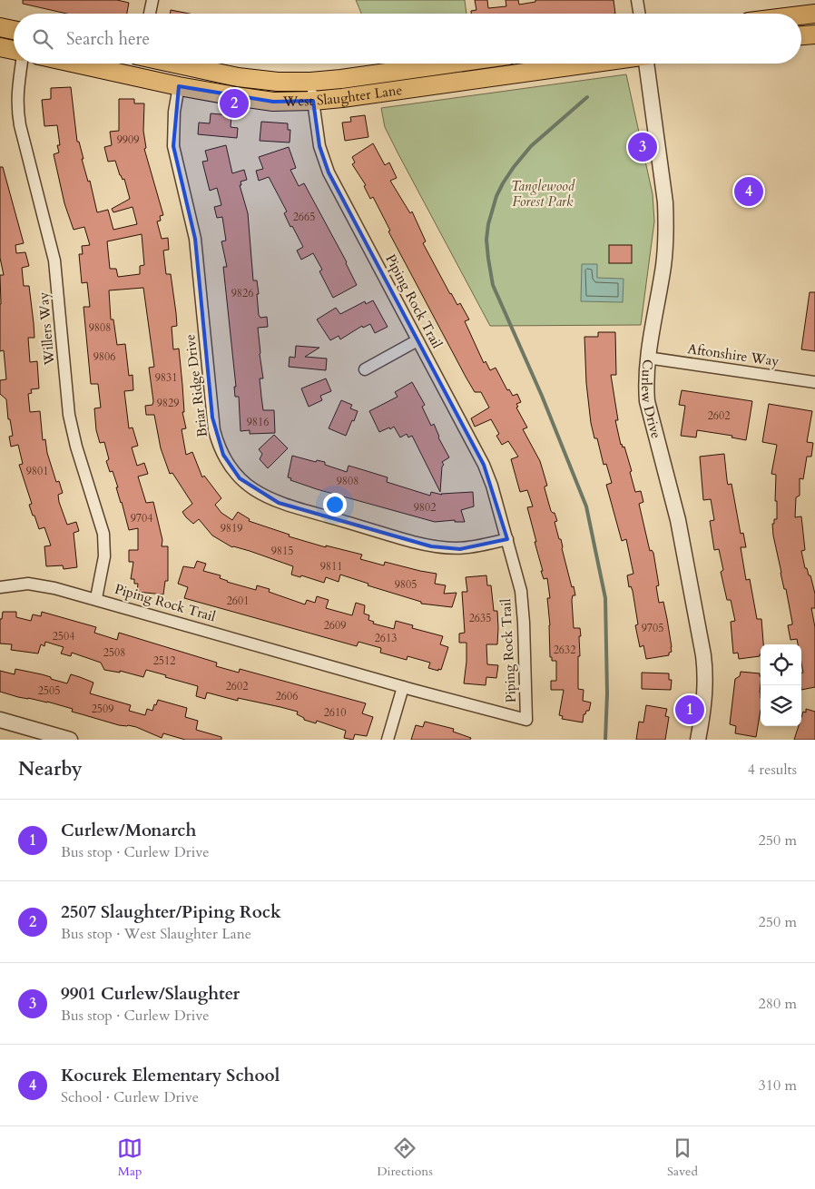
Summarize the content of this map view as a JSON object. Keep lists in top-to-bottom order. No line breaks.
{"streets":{"main road":["West Slaughter Lane"],"street":["Piping Rock Trail","Willers Way","Aftonshire Way","Briar Ridge Drive","Curlew Drive"]},"crossings":[["West Slaughter Lane","Piping Rock Trail"],["West Slaughter Lane","Briar Ridge Drive"],["Piping Rock Trail","Willers Way"],["Piping Rock Trail","Briar Ridge Drive"],["Aftonshire Way","Curlew Drive"]],"parks":["Tanglewood Forest Park"],"house_numbers":["9909","2665","9826","9808","9806","9831","9829","2602","9816","9801","9808","9802","9704","9819","9815","9811","9805","2601","2635","2609","9705","2504","2613","2632","2508","2512","2602","2505","2606","2509","2610"],"page":{"search":"Search here","pins":["2","3","4","1"],"heading":["Nearby","4 results"],"list":[{"mark":"1","name":"Curlew/Monarch","note":"Bus stop · Curlew Drive","value":"250 m"},{"mark":"2","name":"2507 Slaughter/Piping Rock","note":"Bus stop · West Slaughter Lane","value":"250 m"},{"mark":"3","name":"9901 Curlew/Slaughter","note":"Bus stop · Curlew Drive","value":"280 m"},{"mark":"4","name":"Kocurek Elementary School","note":"School · Curlew Drive","value":"310 m"}],"nav":["Map","Directions","Saved"]}}
